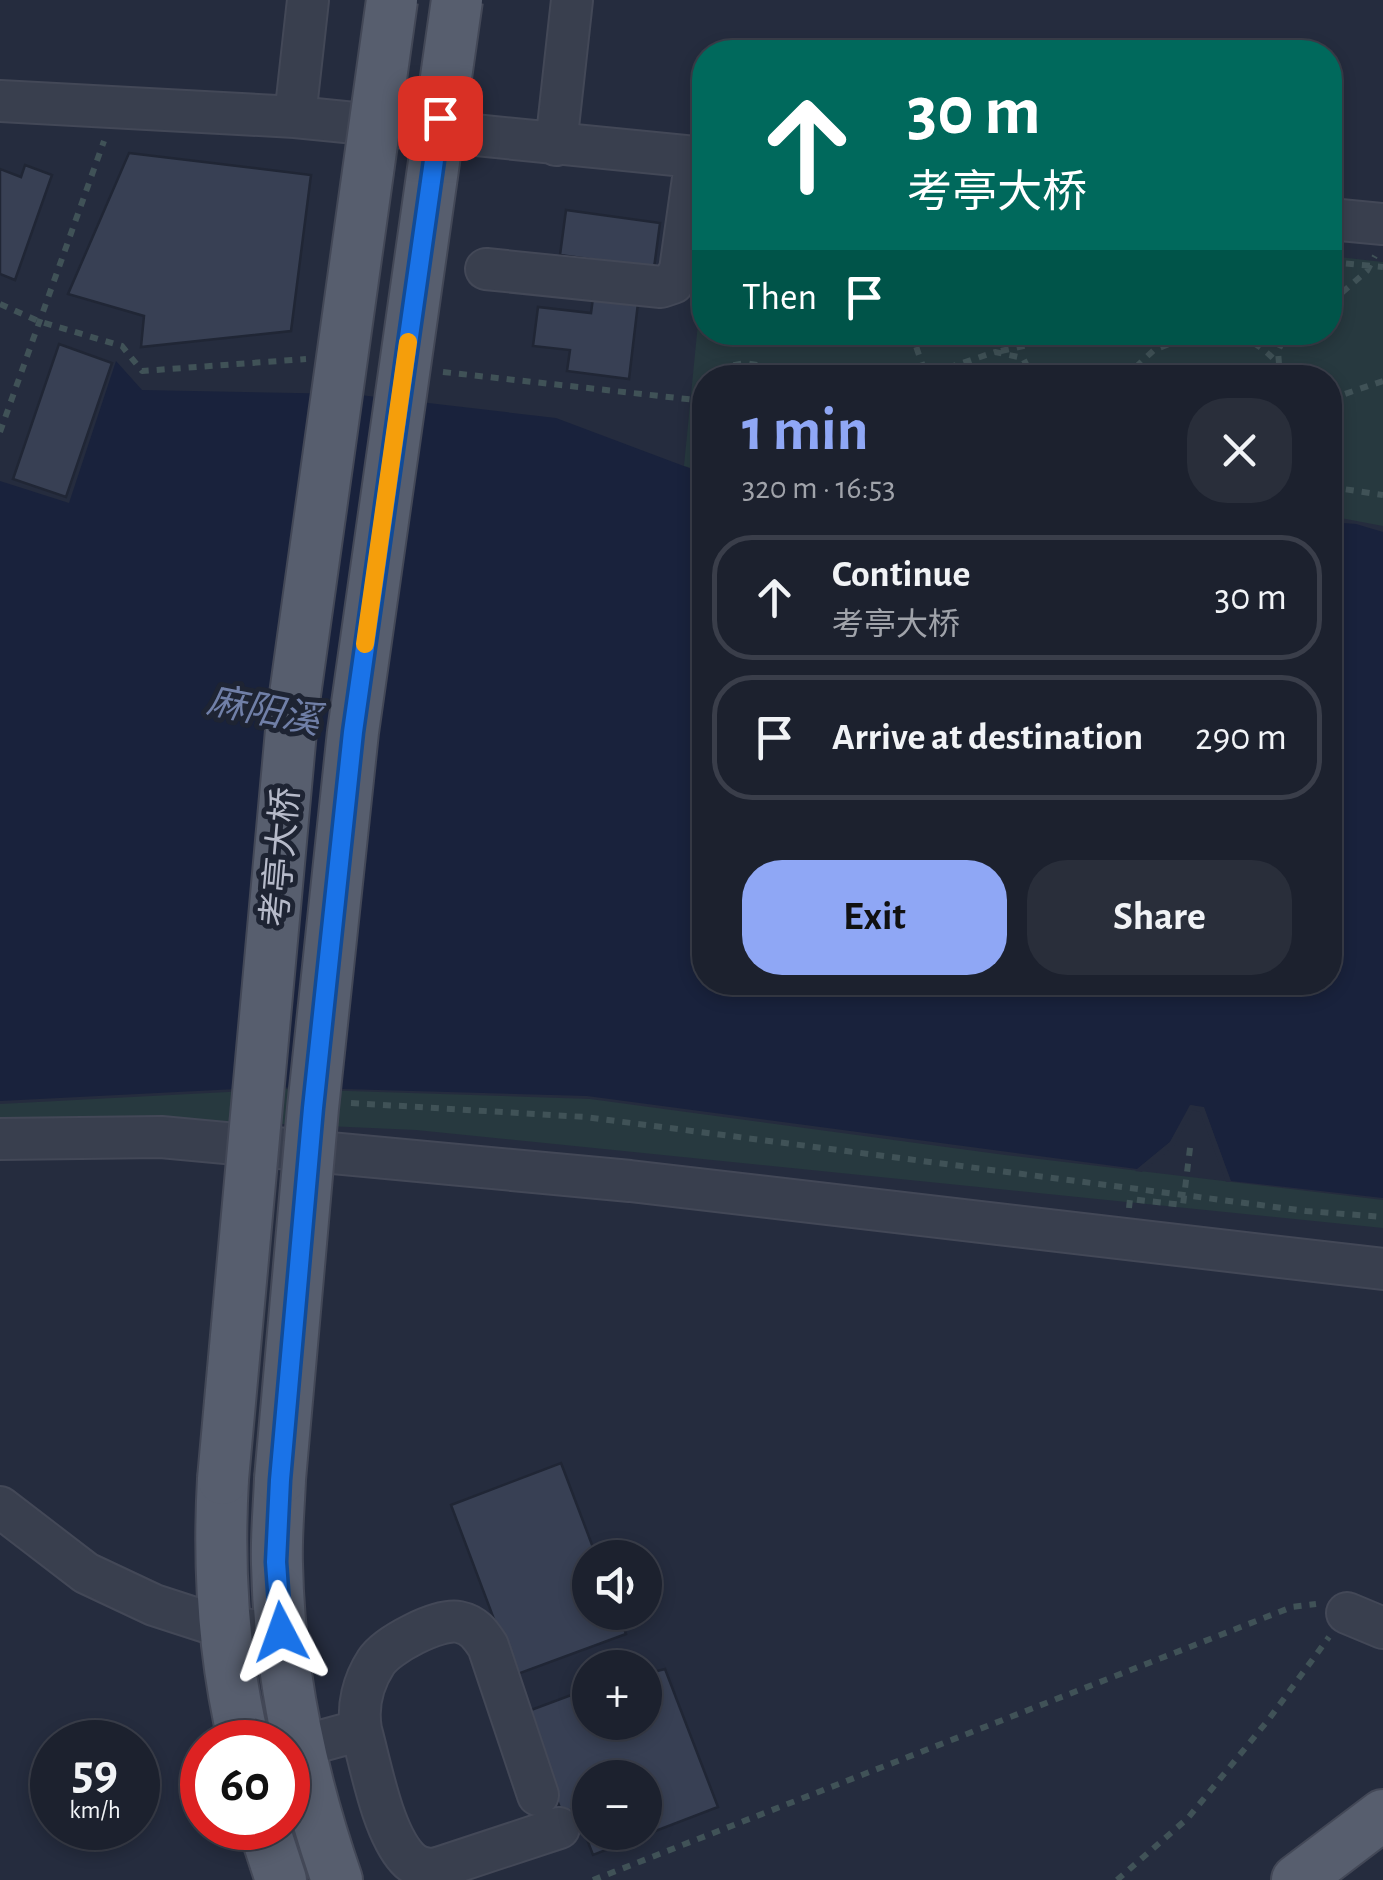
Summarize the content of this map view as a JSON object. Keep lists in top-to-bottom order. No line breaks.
{"streets":{"main road":["考亭大桥"]},"water":["麻阳溪"],"page":{"turn":["30 m","考亭大桥"],"then":"Then","heading":["1 min","320 m · 16:53"],"list":[{"name":"Continue","note":"考亭大桥","value":"30 m"},{"name":"Arrive at destination","value":"290 m"}],"buttons":["Exit","Share"],"map_buttons":["+","−"],"speed":"59 km/h","limit":"60"}}
